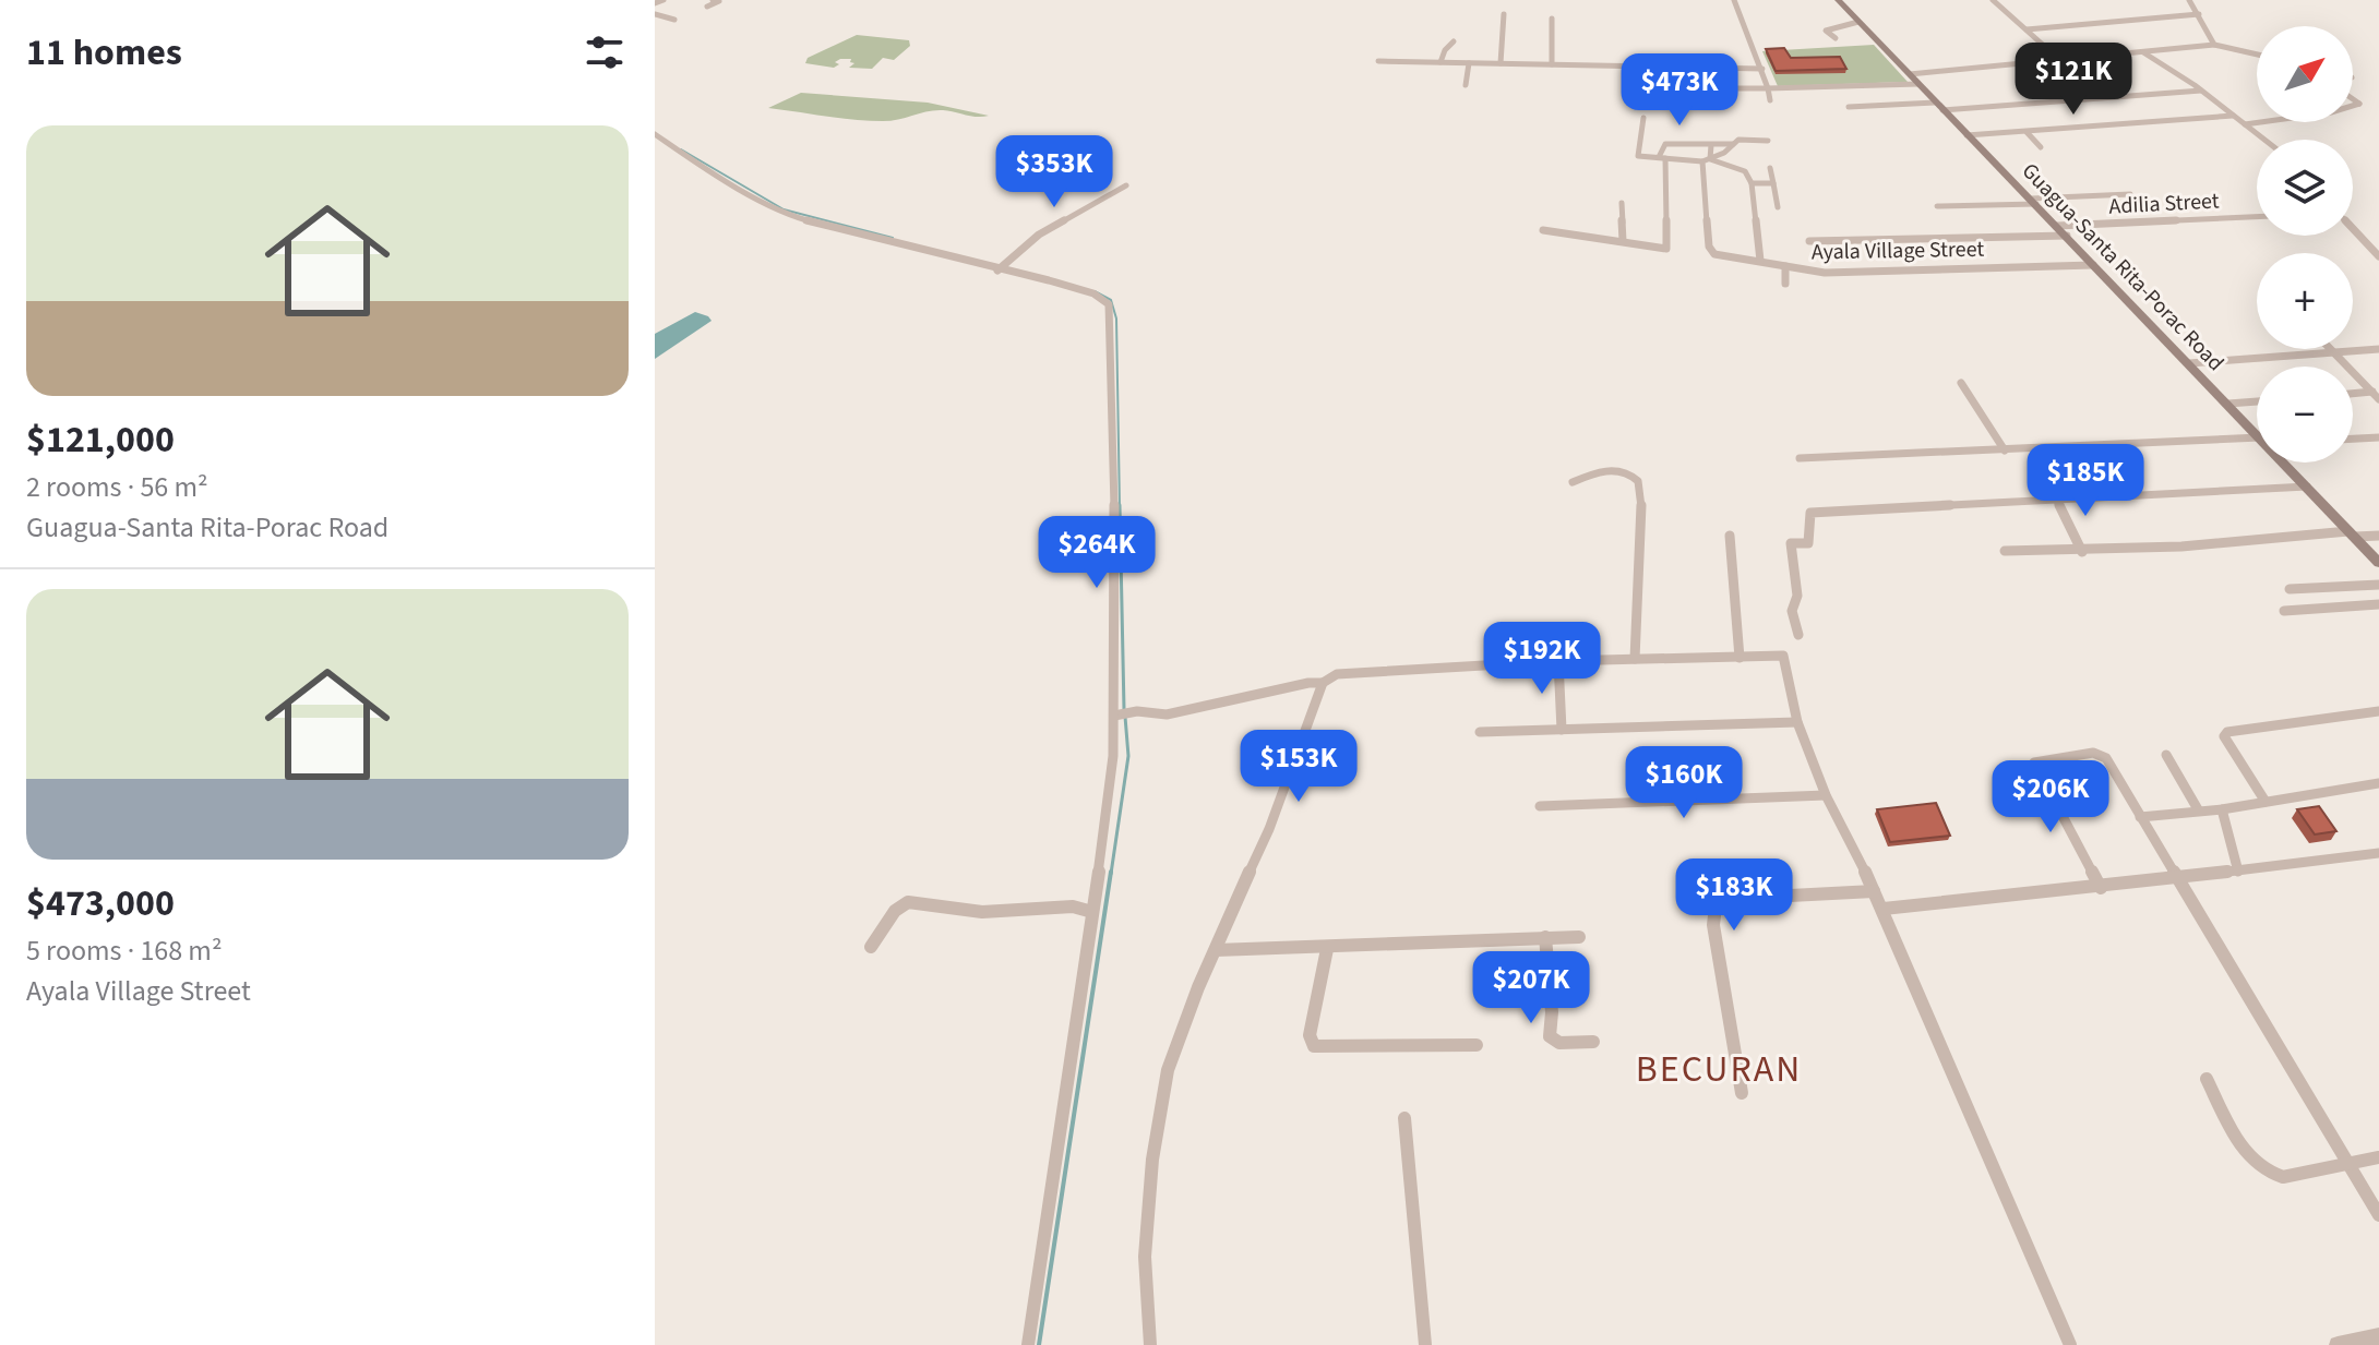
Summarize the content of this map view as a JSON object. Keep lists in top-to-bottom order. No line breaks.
{"streets":{"main road":["Guagua-Santa Rita-Porac Road"],"street":["Adilia Street","Ayala Village Street"]},"crossings":[["Adilia Street","Guagua-Santa Rita-Porac Road"],["Ayala Village Street","Guagua-Santa Rita-Porac Road"]],"districts":["BECURAN"],"north":"top right","page":{"heading":"11 homes","map_buttons":["+","−"],"price":["$121K","$473K","$353K","$185K","$264K","$192K","$153K","$160K","$206K","$183K","$207K"],"list":[{"name":"$121,000","note":"2 rooms · 56 m² · Guagua-Santa Rita-Porac Road"},{"name":"$473,000","note":"5 rooms · 168 m² · Ayala Village Street"}]}}
